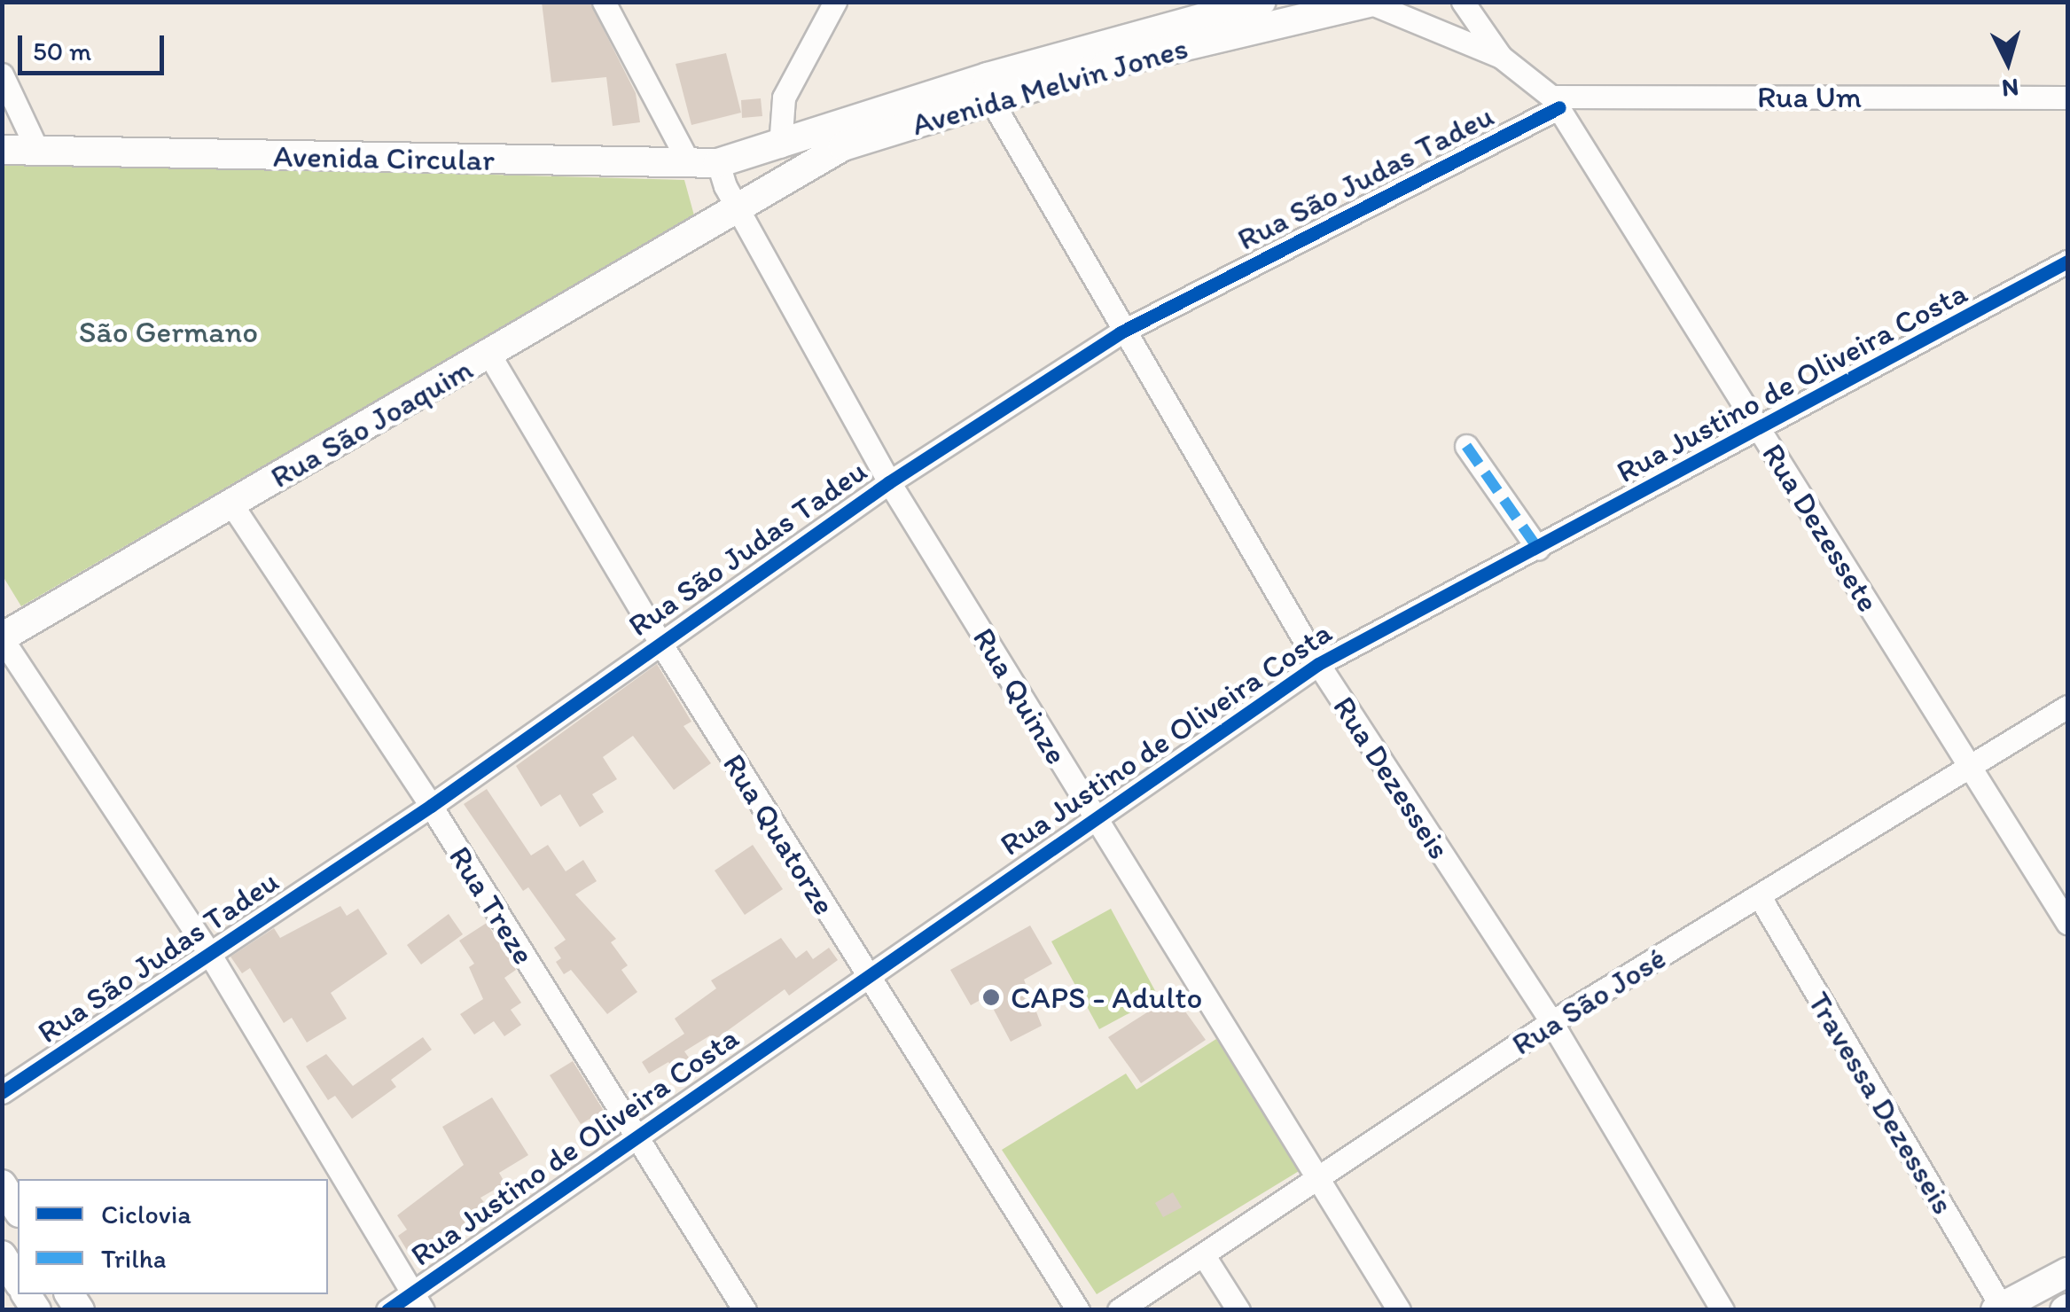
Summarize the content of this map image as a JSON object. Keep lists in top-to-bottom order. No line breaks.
{"streets":{"main road":["Avenida Melvin Jones","Avenida Circular","Rua São Joaquim"],"street":["Rua Um","Rua São Judas Tadeu","Rua Justino de Oliveira Costa","Rua Dezessete","Rua Quinze","Rua Dezesseis","Rua Quatorze","Rua Treze","Rua São José","Travessa Dezesseis"]},"crossings":[["Avenida Melvin Jones","Avenida Circular"],["Avenida Melvin Jones","Rua São Joaquim"],["Avenida Melvin Jones","Rua Dezessete"],["Avenida Melvin Jones","Rua Quinze"],["Avenida Melvin Jones","Rua Dezesseis"],["Rua Um","Rua São Judas Tadeu"],["Rua Um","Rua Dezessete"],["Rua São Judas Tadeu","Rua Dezessete"],["Rua São Judas Tadeu","Rua Quinze"],["Rua São Judas Tadeu","Rua Dezesseis"],["Rua São Judas Tadeu","Rua Quatorze"],["Rua São Judas Tadeu","Rua Treze"],["Rua Justino de Oliveira Costa","Rua Dezessete"],["Rua Justino de Oliveira Costa","Rua Quinze"],["Rua Justino de Oliveira Costa","Rua Dezesseis"],["Rua Justino de Oliveira Costa","Rua Quatorze"],["Rua Justino de Oliveira Costa","Rua Treze"],["Rua São Joaquim","Rua Quinze"],["Rua São Joaquim","Rua Quatorze"],["Rua São Joaquim","Rua Treze"],["Rua Dezessete","Rua São José"],["Rua Quinze","Rua São José"],["Rua Dezesseis","Rua São José"],["Rua São José","Travessa Dezesseis"]],"parks":["São Germano"],"places":["CAPS - Adulto"],"legend":["Ciclovia","Trilha"],"scale_bar":"50 m","north":"bottom"}
